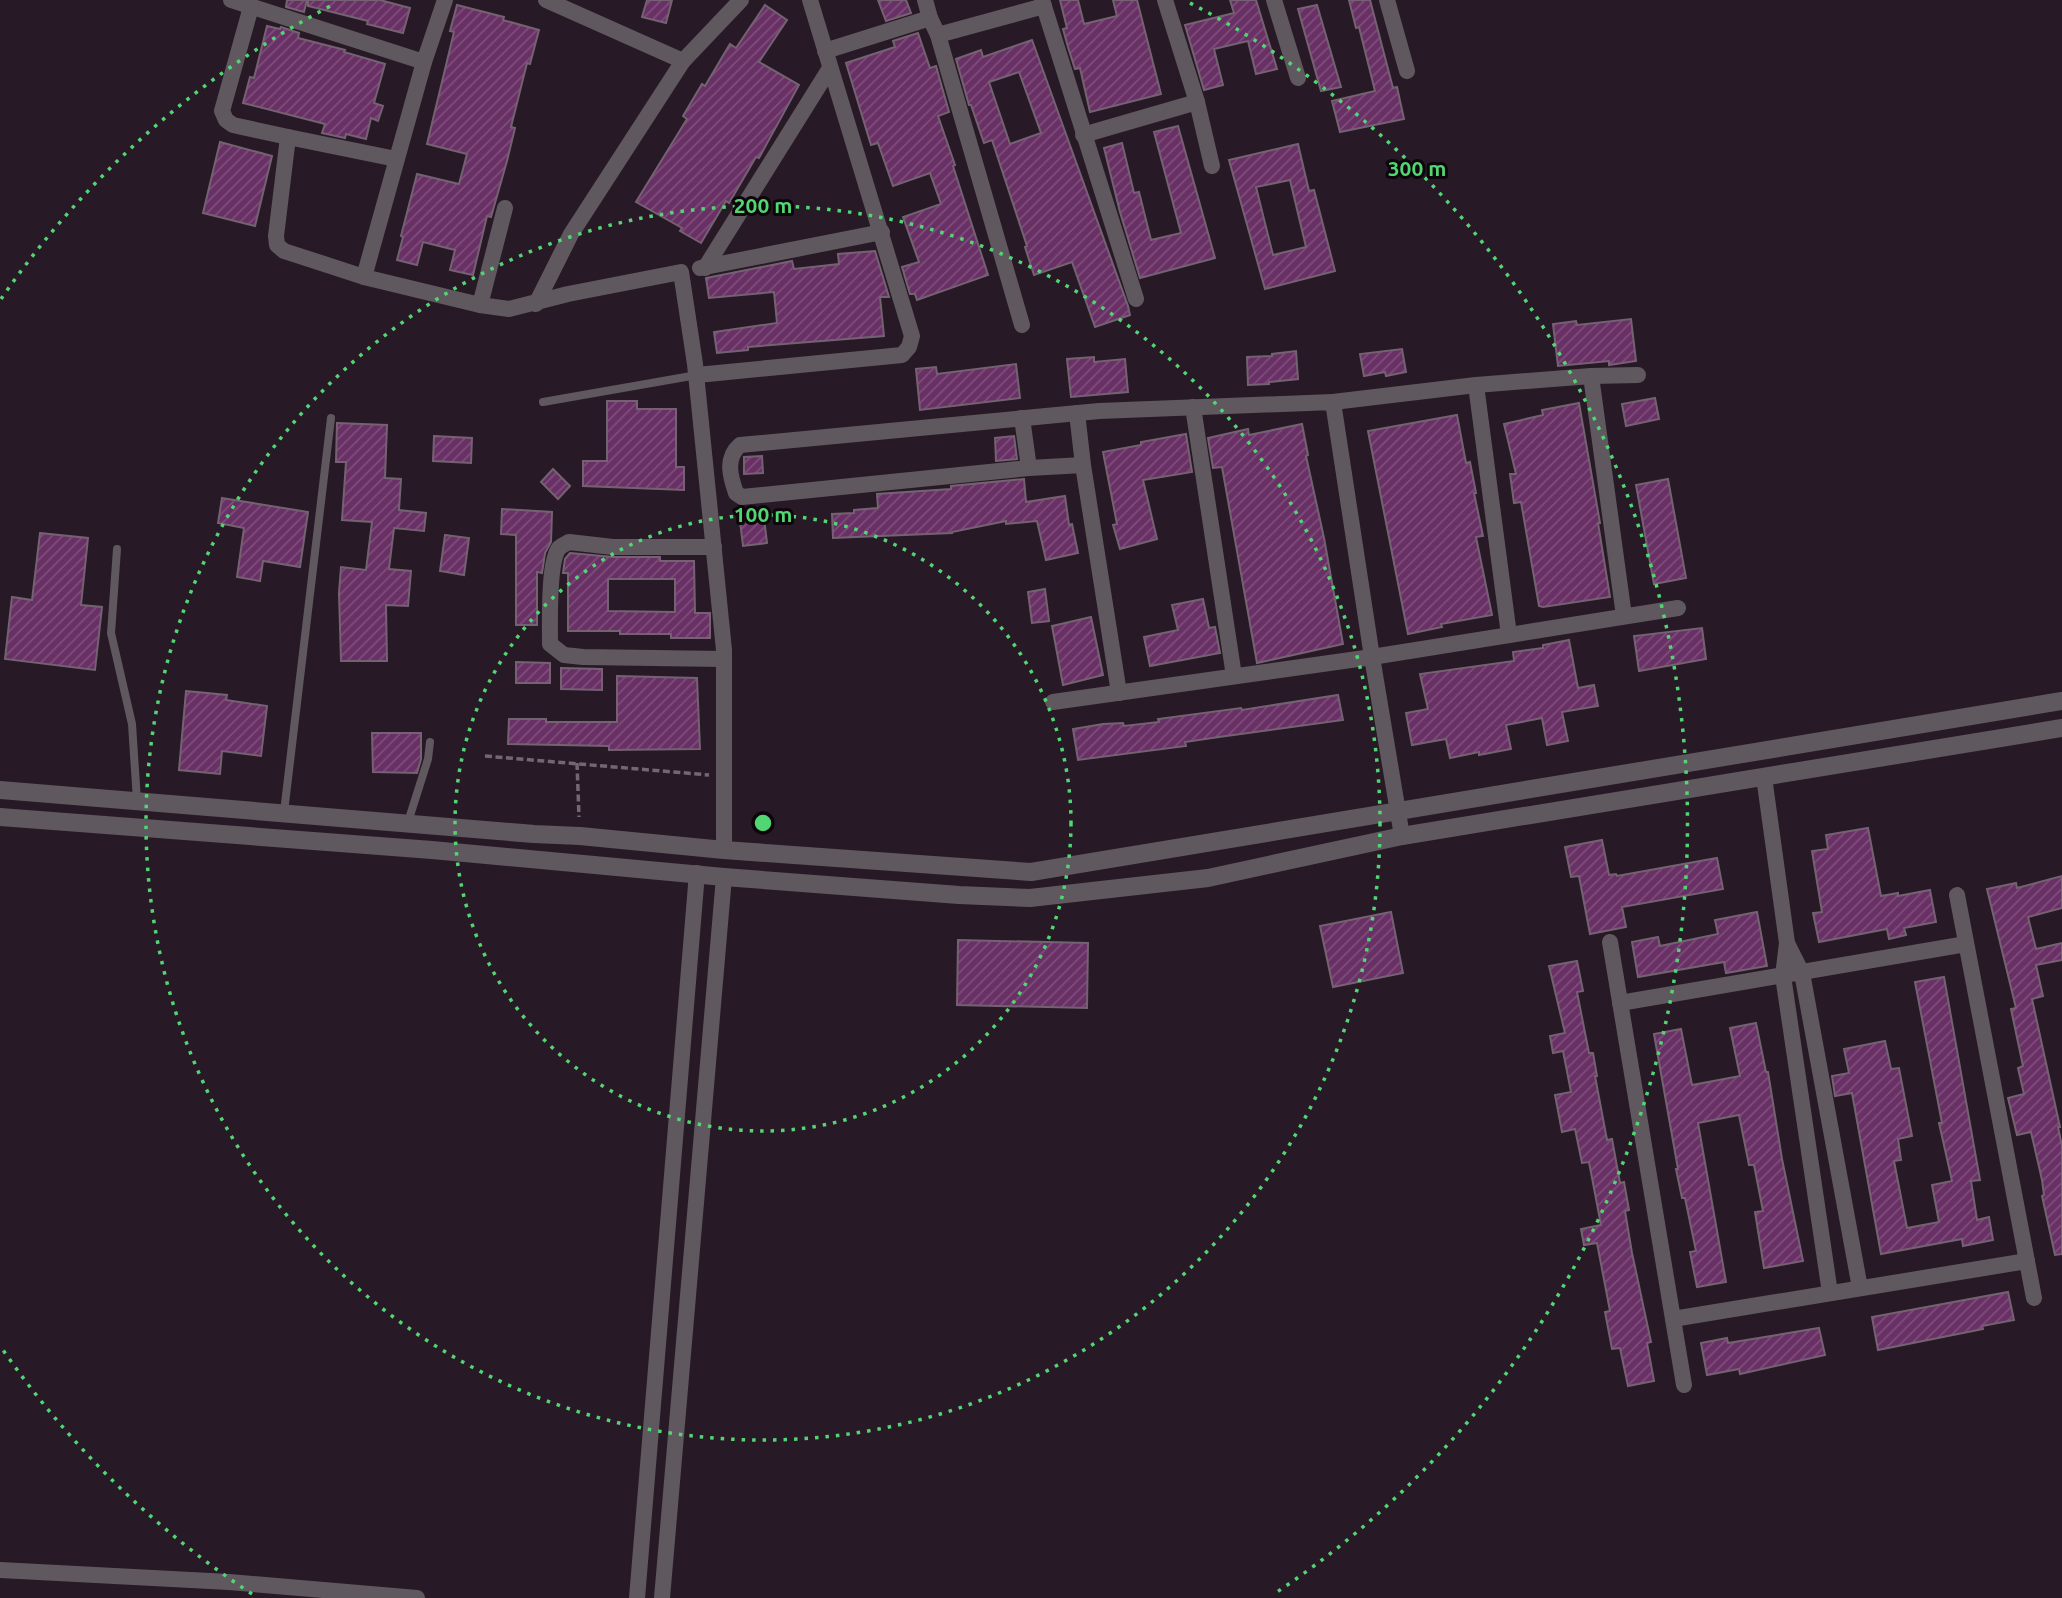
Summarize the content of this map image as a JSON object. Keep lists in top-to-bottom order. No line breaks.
{"rings":["300 m","200 m","100 m"]}
